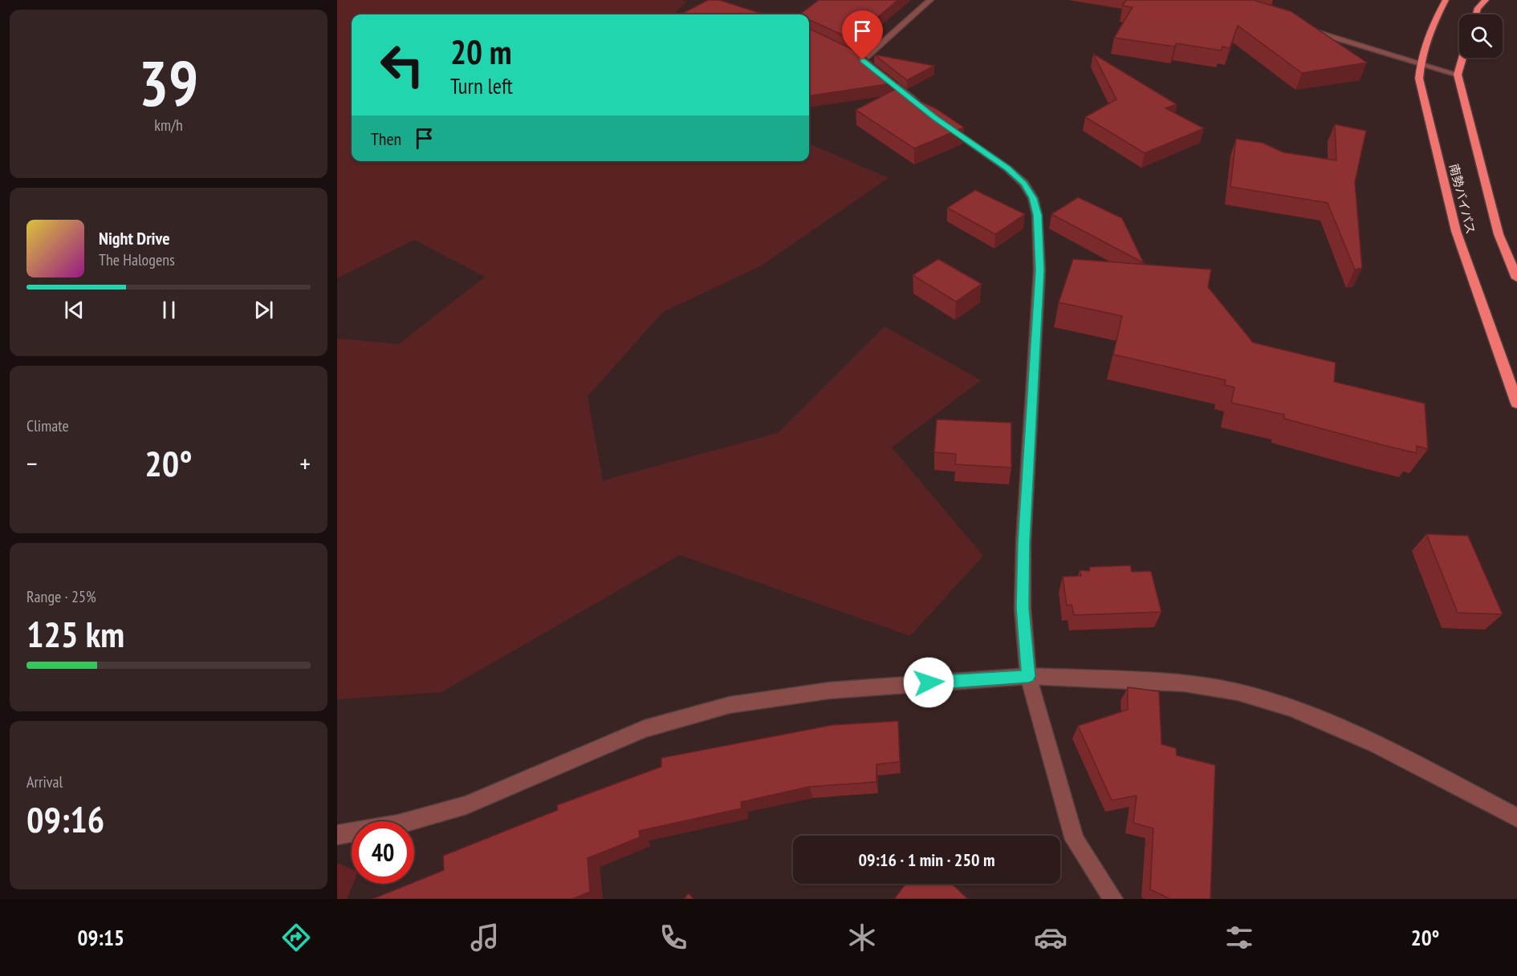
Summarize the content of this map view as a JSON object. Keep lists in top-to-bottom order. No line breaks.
{"streets":{"highway":["南勢バイパス"]},"page":{"tile":[["39","km/h"],"Climate",["Range · 25%","125 km"],["Arrival","09:16"]],"turn":["20 m","Turn left"],"then":"Then","song":["Night Drive","The Halogens"],"heat":["−","20°","+"],"limit":"40","trip":"09:16 · 1 min · 250 m","tabs":["09:15","20°"]}}
